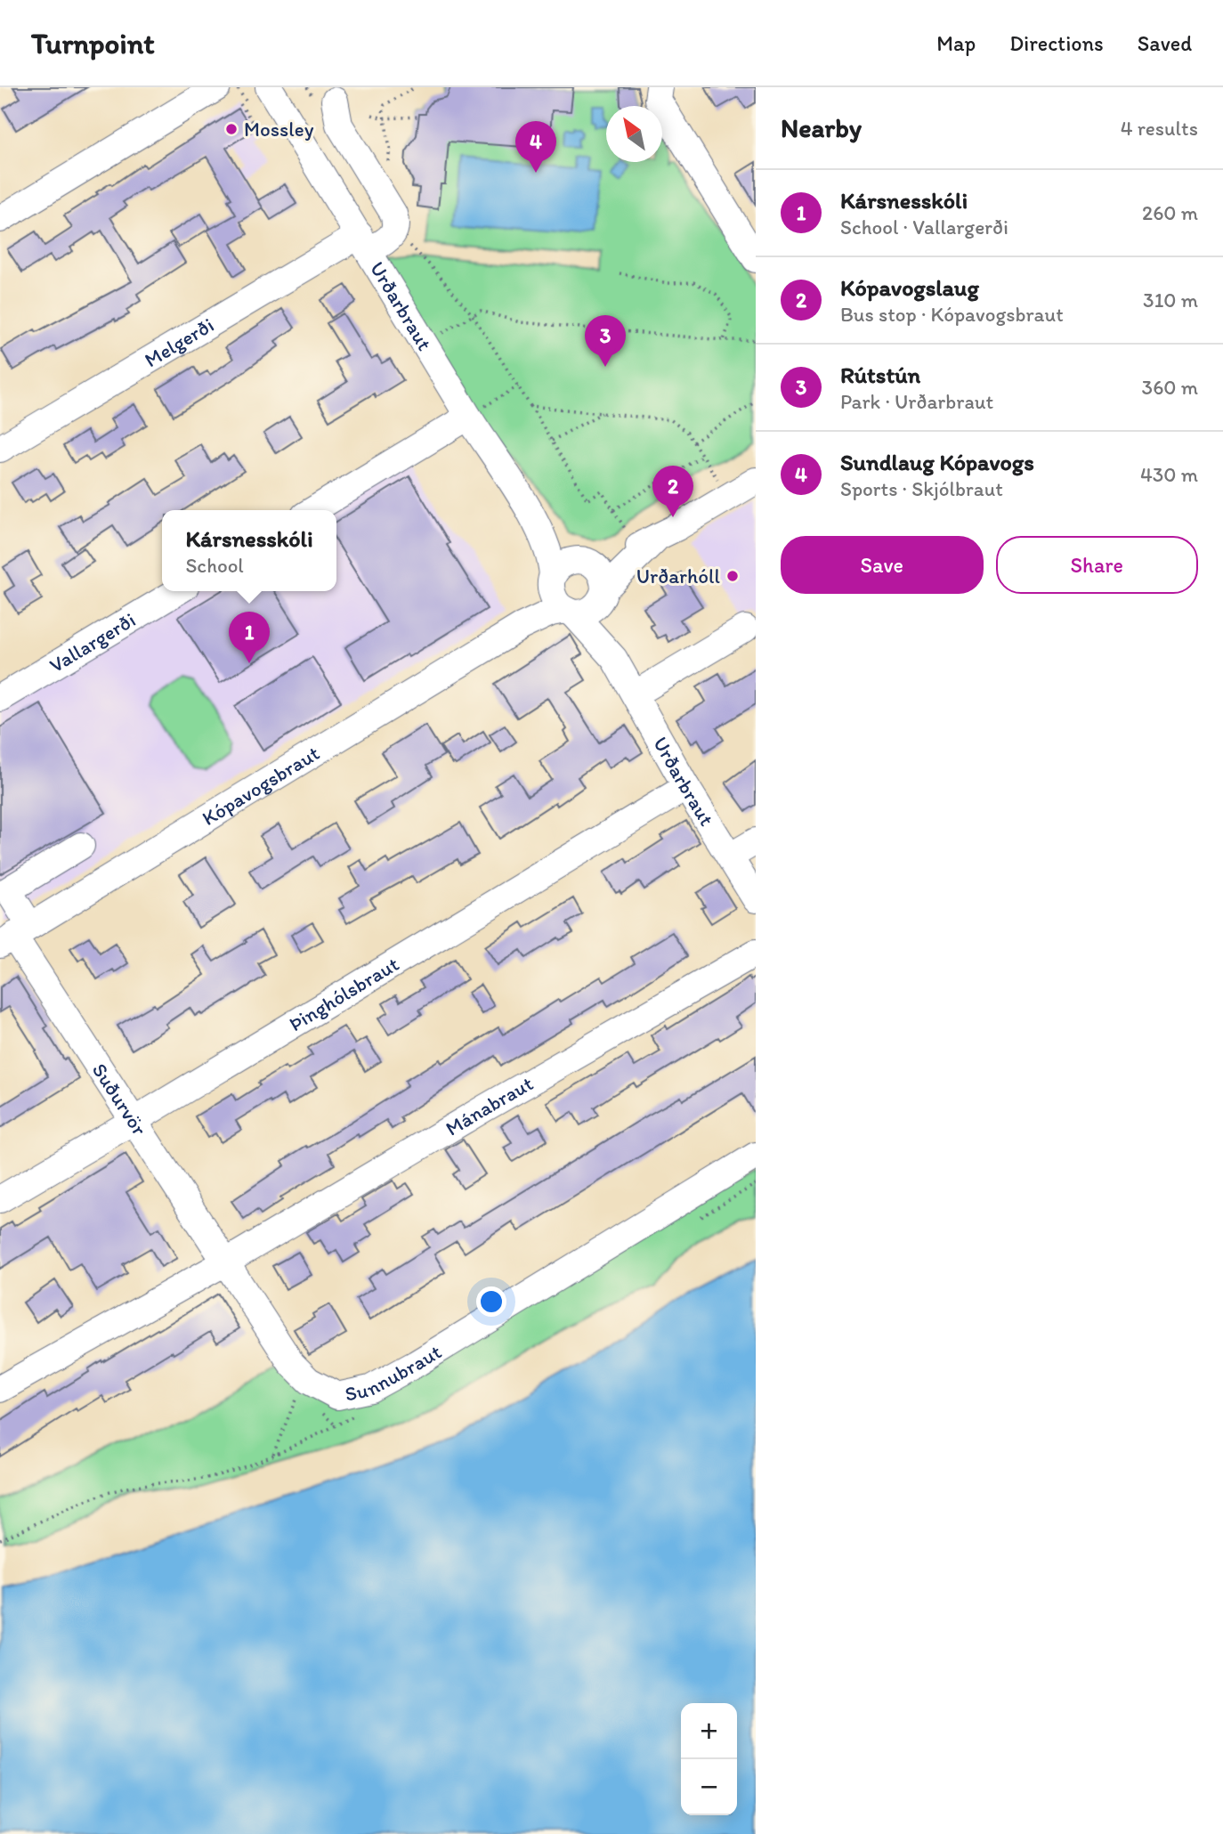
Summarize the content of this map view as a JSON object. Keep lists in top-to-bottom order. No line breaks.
{"streets":{"street":["Urðarbraut","Melgerði","Vallargerði","Kópavogsbraut","Þinghólsbraut","Suðurvör","Mánabraut","Sunnubraut"]},"crossings":[["Urðarbraut","Melgerði"],["Urðarbraut","Kópavogsbraut"],["Urðarbraut","Þinghólsbraut"],["Kópavogsbraut","Suðurvör"],["Þinghólsbraut","Suðurvör"],["Suðurvör","Mánabraut"],["Suðurvör","Sunnubraut"],["Mánabraut","Sunnubraut"]],"places":["Mossley","Urðarhóll"],"north":"top left","page":{"header":"Turnpoint","nav":["Map","Directions","Saved"],"heading":["Nearby","4 results"],"pins":["4","3","2","1"],"list":[{"mark":"1","name":"Kársnesskóli","note":"School · Vallargerði","value":"260 m"},{"mark":"2","name":"Kópavogslaug","note":"Bus stop · Kópavogsbraut","value":"310 m"},{"mark":"3","name":"Rútstún","note":"Park · Urðarbraut","value":"360 m"},{"mark":"4","name":"Sundlaug Kópavogs","note":"Sports · Skjólbraut","value":"430 m"}],"popup":["Kársnesskóli","School"],"buttons":["Save","Share"],"map_buttons":["+","−"]}}
